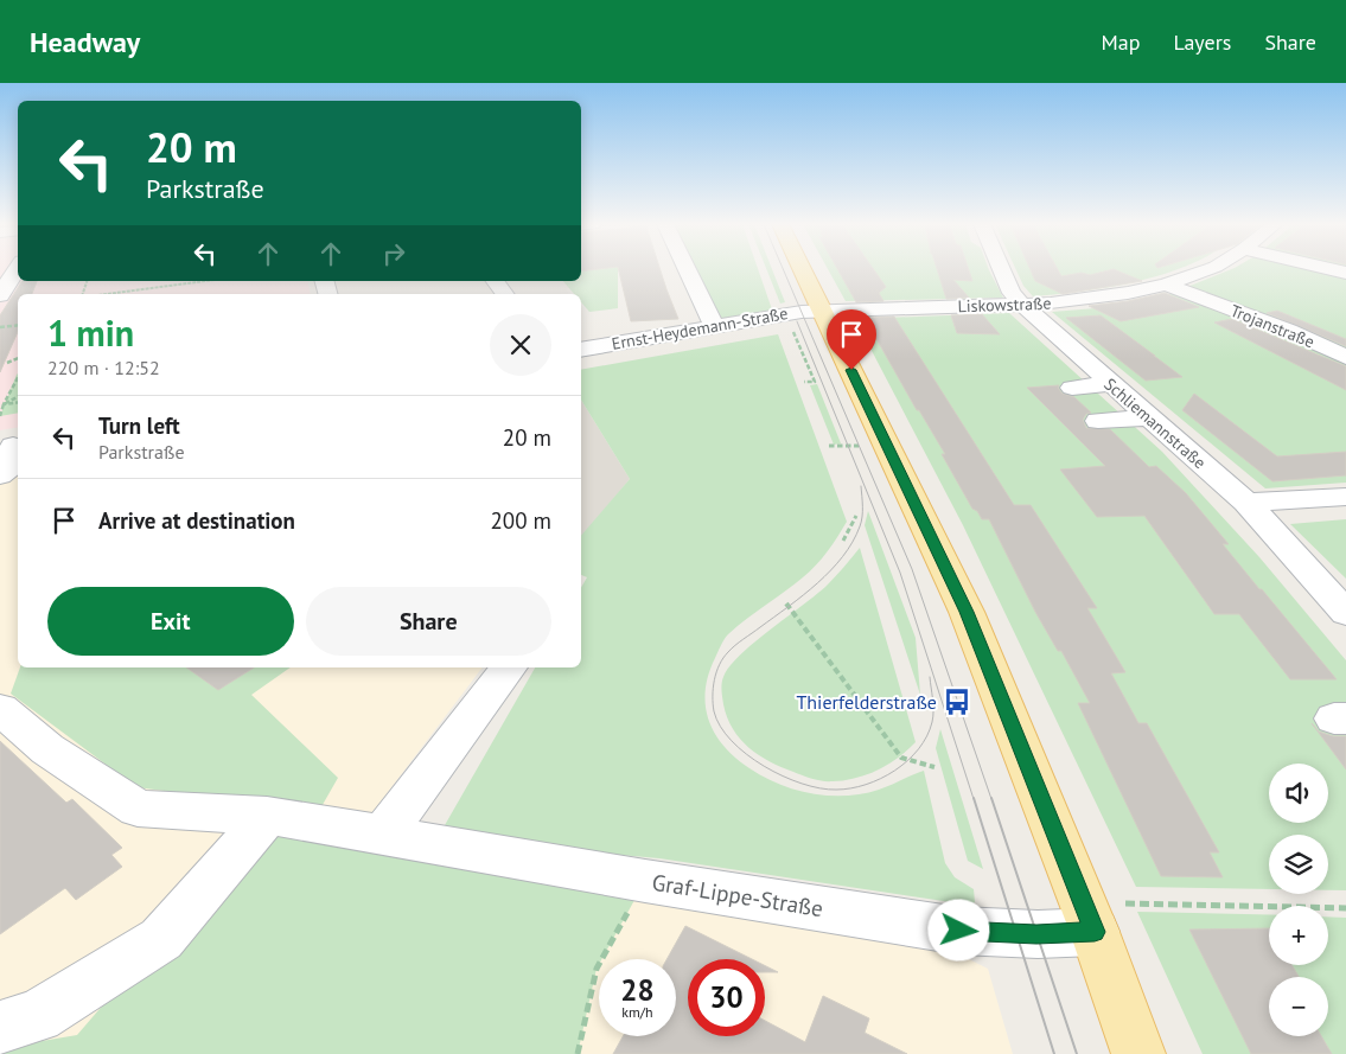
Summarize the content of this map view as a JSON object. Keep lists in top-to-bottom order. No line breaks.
{"streets":{"street":["Liskowstraße","Trojanstraße","Ernst-Heydemann-Straße","Schliemannstraße","Graf-Lippe-Straße"]},"crossings":[["Liskowstraße","Trojanstraße"],["Liskowstraße","Ernst-Heydemann-Straße"],["Liskowstraße","Schliemannstraße"]],"places":{"bus stop":["Thierfelderstraße"]},"page":{"header":"Headway","nav":["Map","Layers","Share"],"turn":["20 m","Parkstraße"],"heading":["1 min","220 m · 12:52"],"list":[{"name":"Turn left","note":"Parkstraße","value":"20 m"},{"name":"Arrive at destination","value":"200 m"}],"buttons":["Exit","Share"],"map_buttons":["+","−"],"speed":"28 km/h","limit":"30"}}
